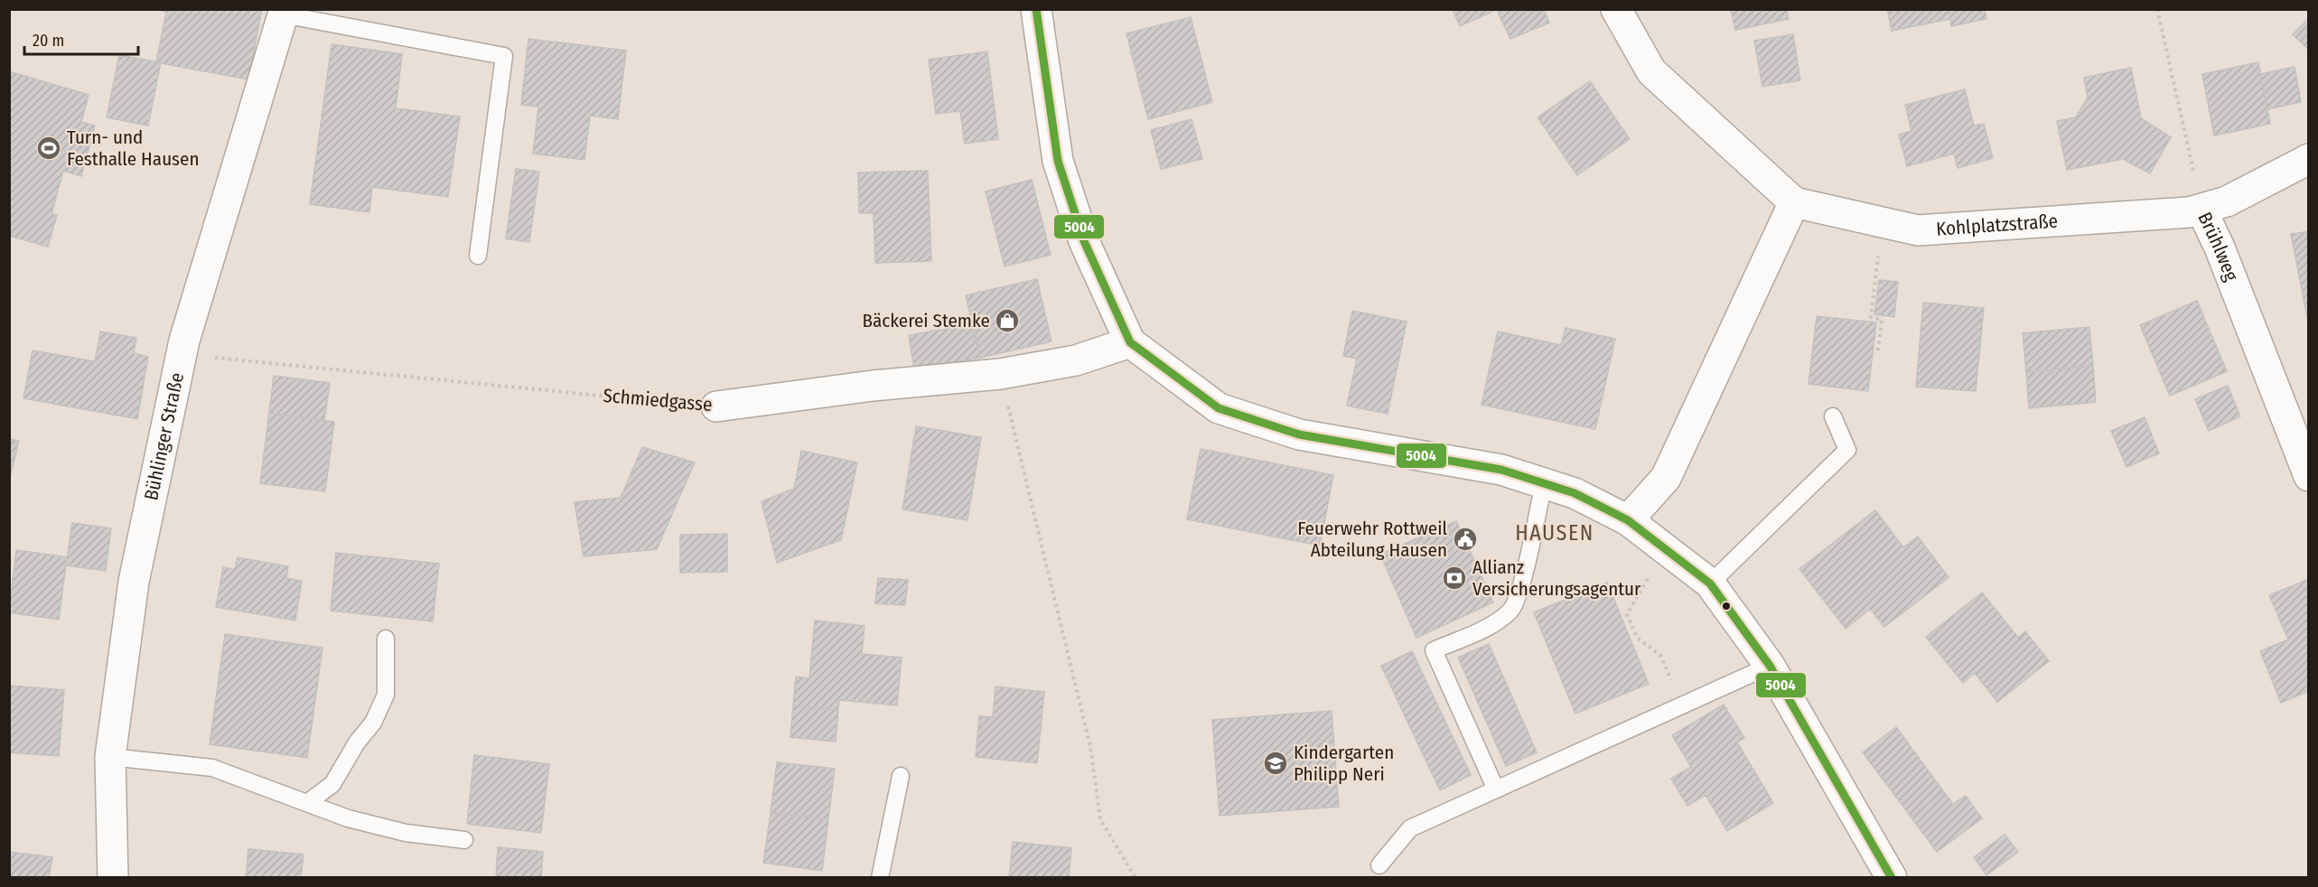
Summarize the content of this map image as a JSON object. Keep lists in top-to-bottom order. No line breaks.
{"streets":{"street":["Kohlplatzstraße","Brühlweg","Schmiedgasse","Bühlinger Straße"]},"crossings":[["Kohlplatzstraße","Brühlweg"],["Schmiedgasse","Bühlinger Straße"]],"districts":["HAUSEN"],"places":{"sports":["Turn- und Festhalle Hausen"],"shop":["Bäckerei Stemke"],"public building":["Feuerwehr Rottweil Abteilung Hausen"],"bank":["Allianz Versicherungsagentur"],"school or university":["Kindergarten Philipp Neri"]},"lines":["transit line 5004"],"scale_bar":"20 m"}
